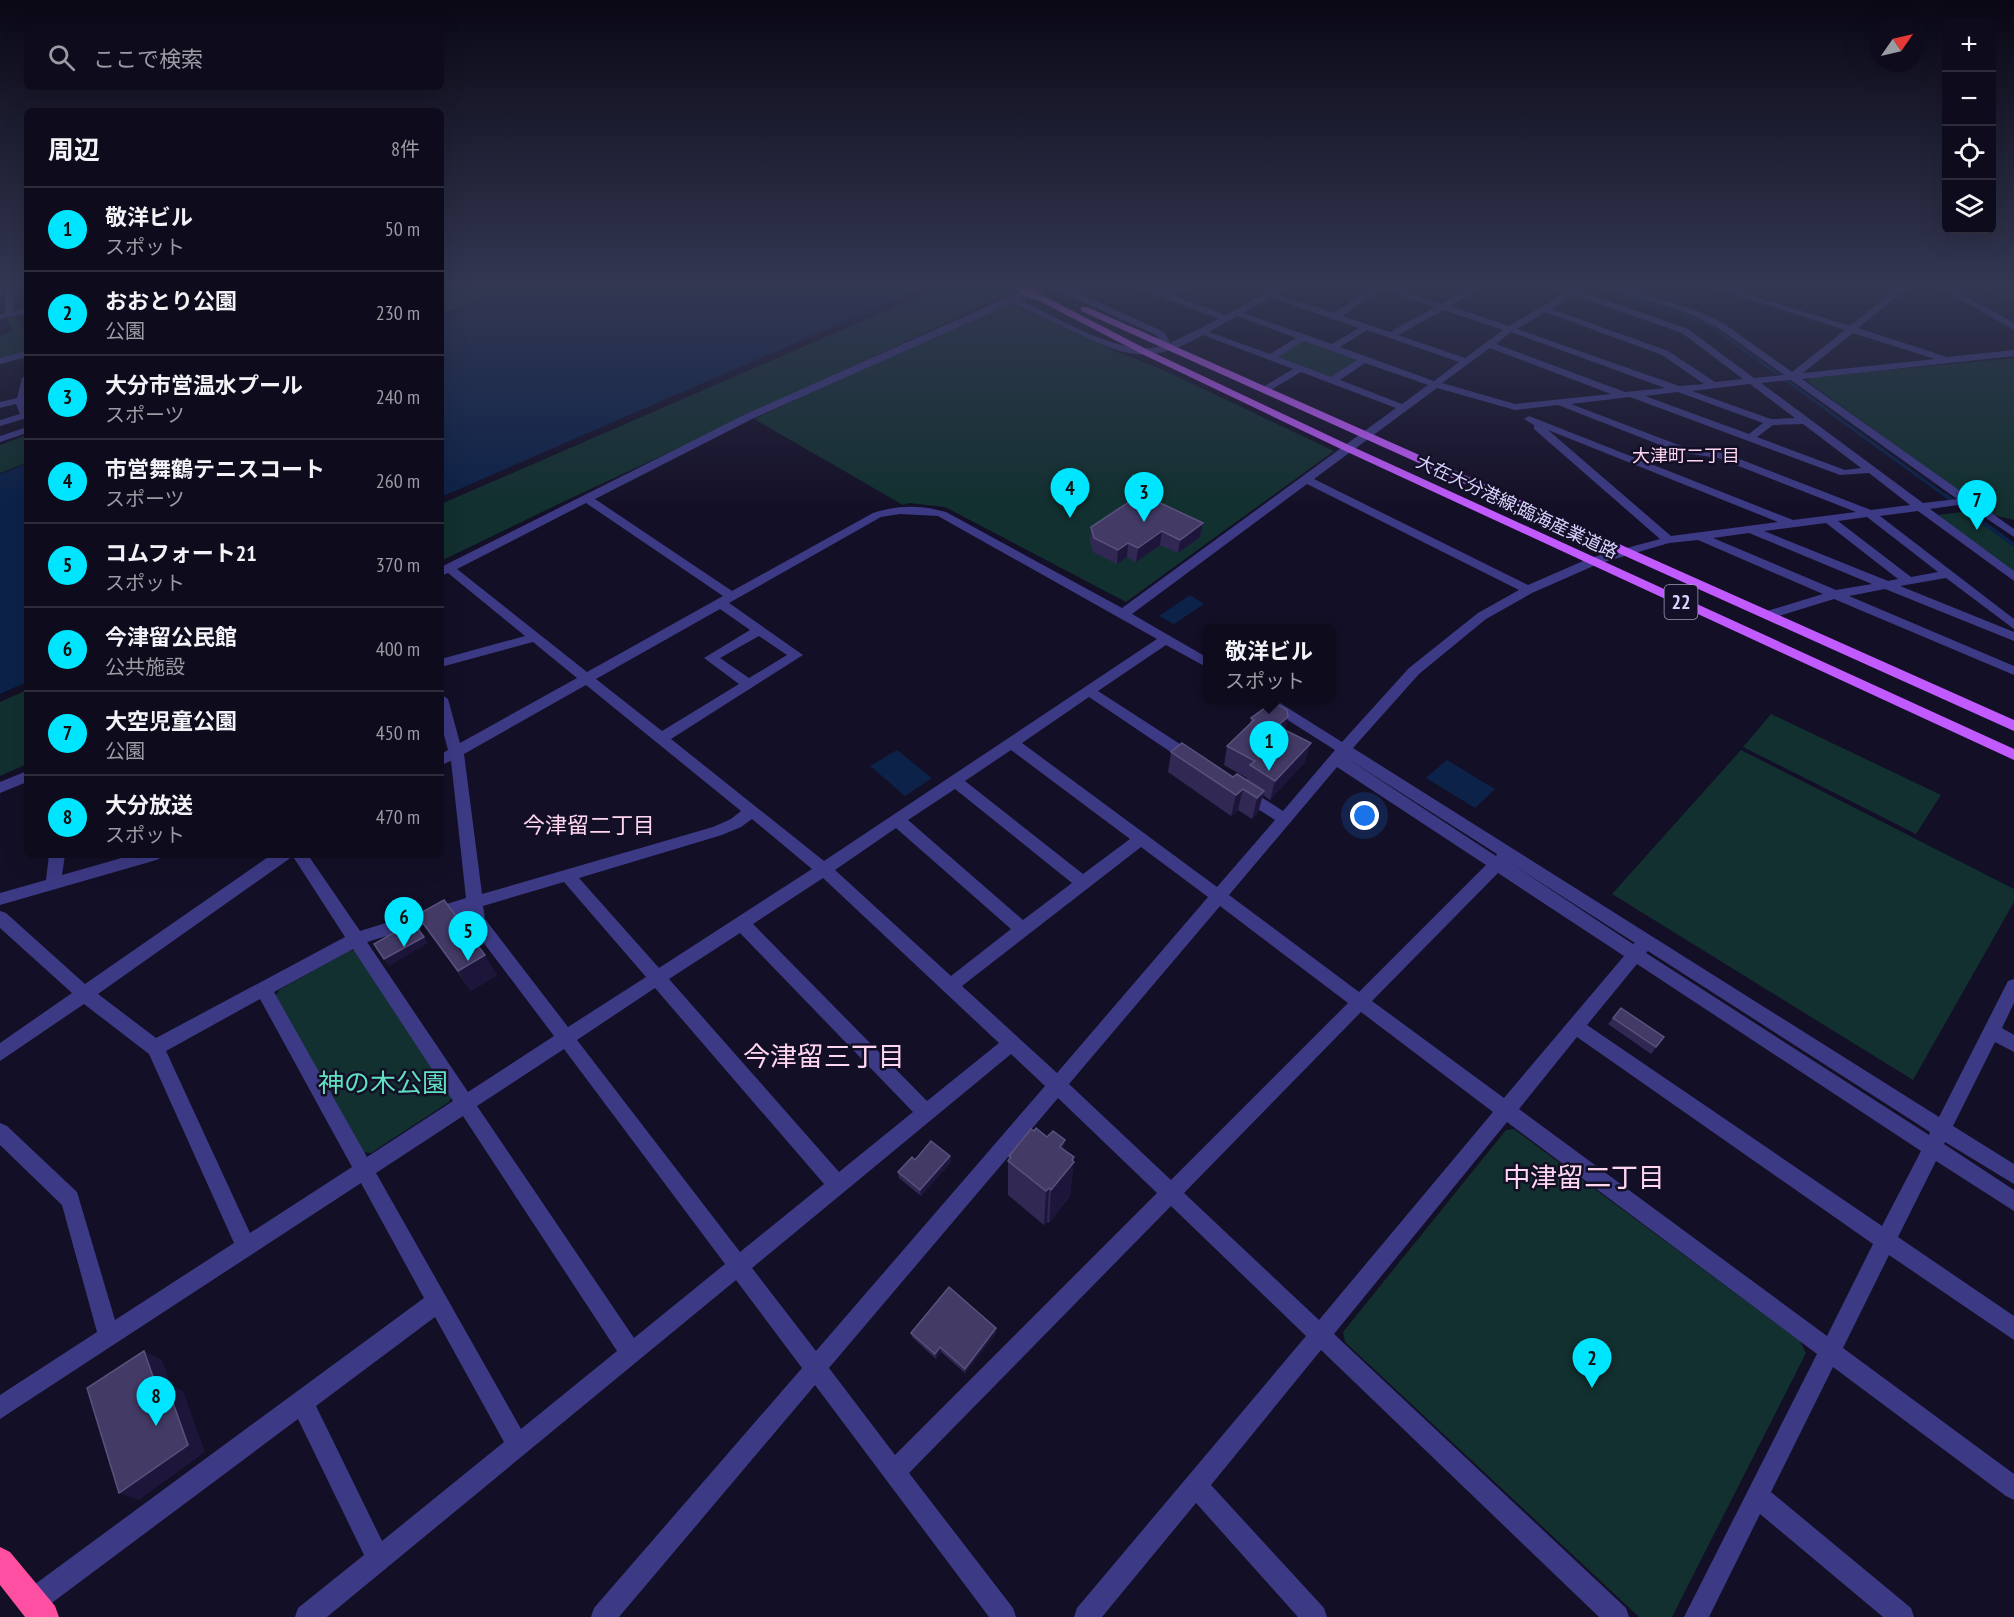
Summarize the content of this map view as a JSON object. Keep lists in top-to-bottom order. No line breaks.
{"streets":{"main road":["大在大分港線;臨海産業道路","22"]},"districts":["大津町二丁目","今津留二丁目","今津留三丁目","中津留二丁目"],"parks":["神の木公園"],"north":"top right","page":{"map_buttons":["+","−"],"search":"ここで検索","heading":["周辺","8件"],"list":[{"mark":"1","name":"敬洋ビル","note":"スポット","value":"50 m"},{"mark":"2","name":"おおとり公園","note":"公園","value":"230 m"},{"mark":"3","name":"大分市営温水プール","note":"スポーツ","value":"240 m"},{"mark":"4","name":"市営舞鶴テニスコート","note":"スポーツ","value":"260 m"},{"mark":"5","name":"コムフォート21","note":"スポット","value":"370 m"},{"mark":"6","name":"今津留公民館","note":"公共施設","value":"400 m"},{"mark":"7","name":"大空児童公園","note":"公園","value":"450 m"},{"mark":"8","name":"大分放送","note":"スポット","value":"470 m"}],"pins":["4","3","7","1","6","5","2","8"],"popup":["敬洋ビル","スポット"]}}
